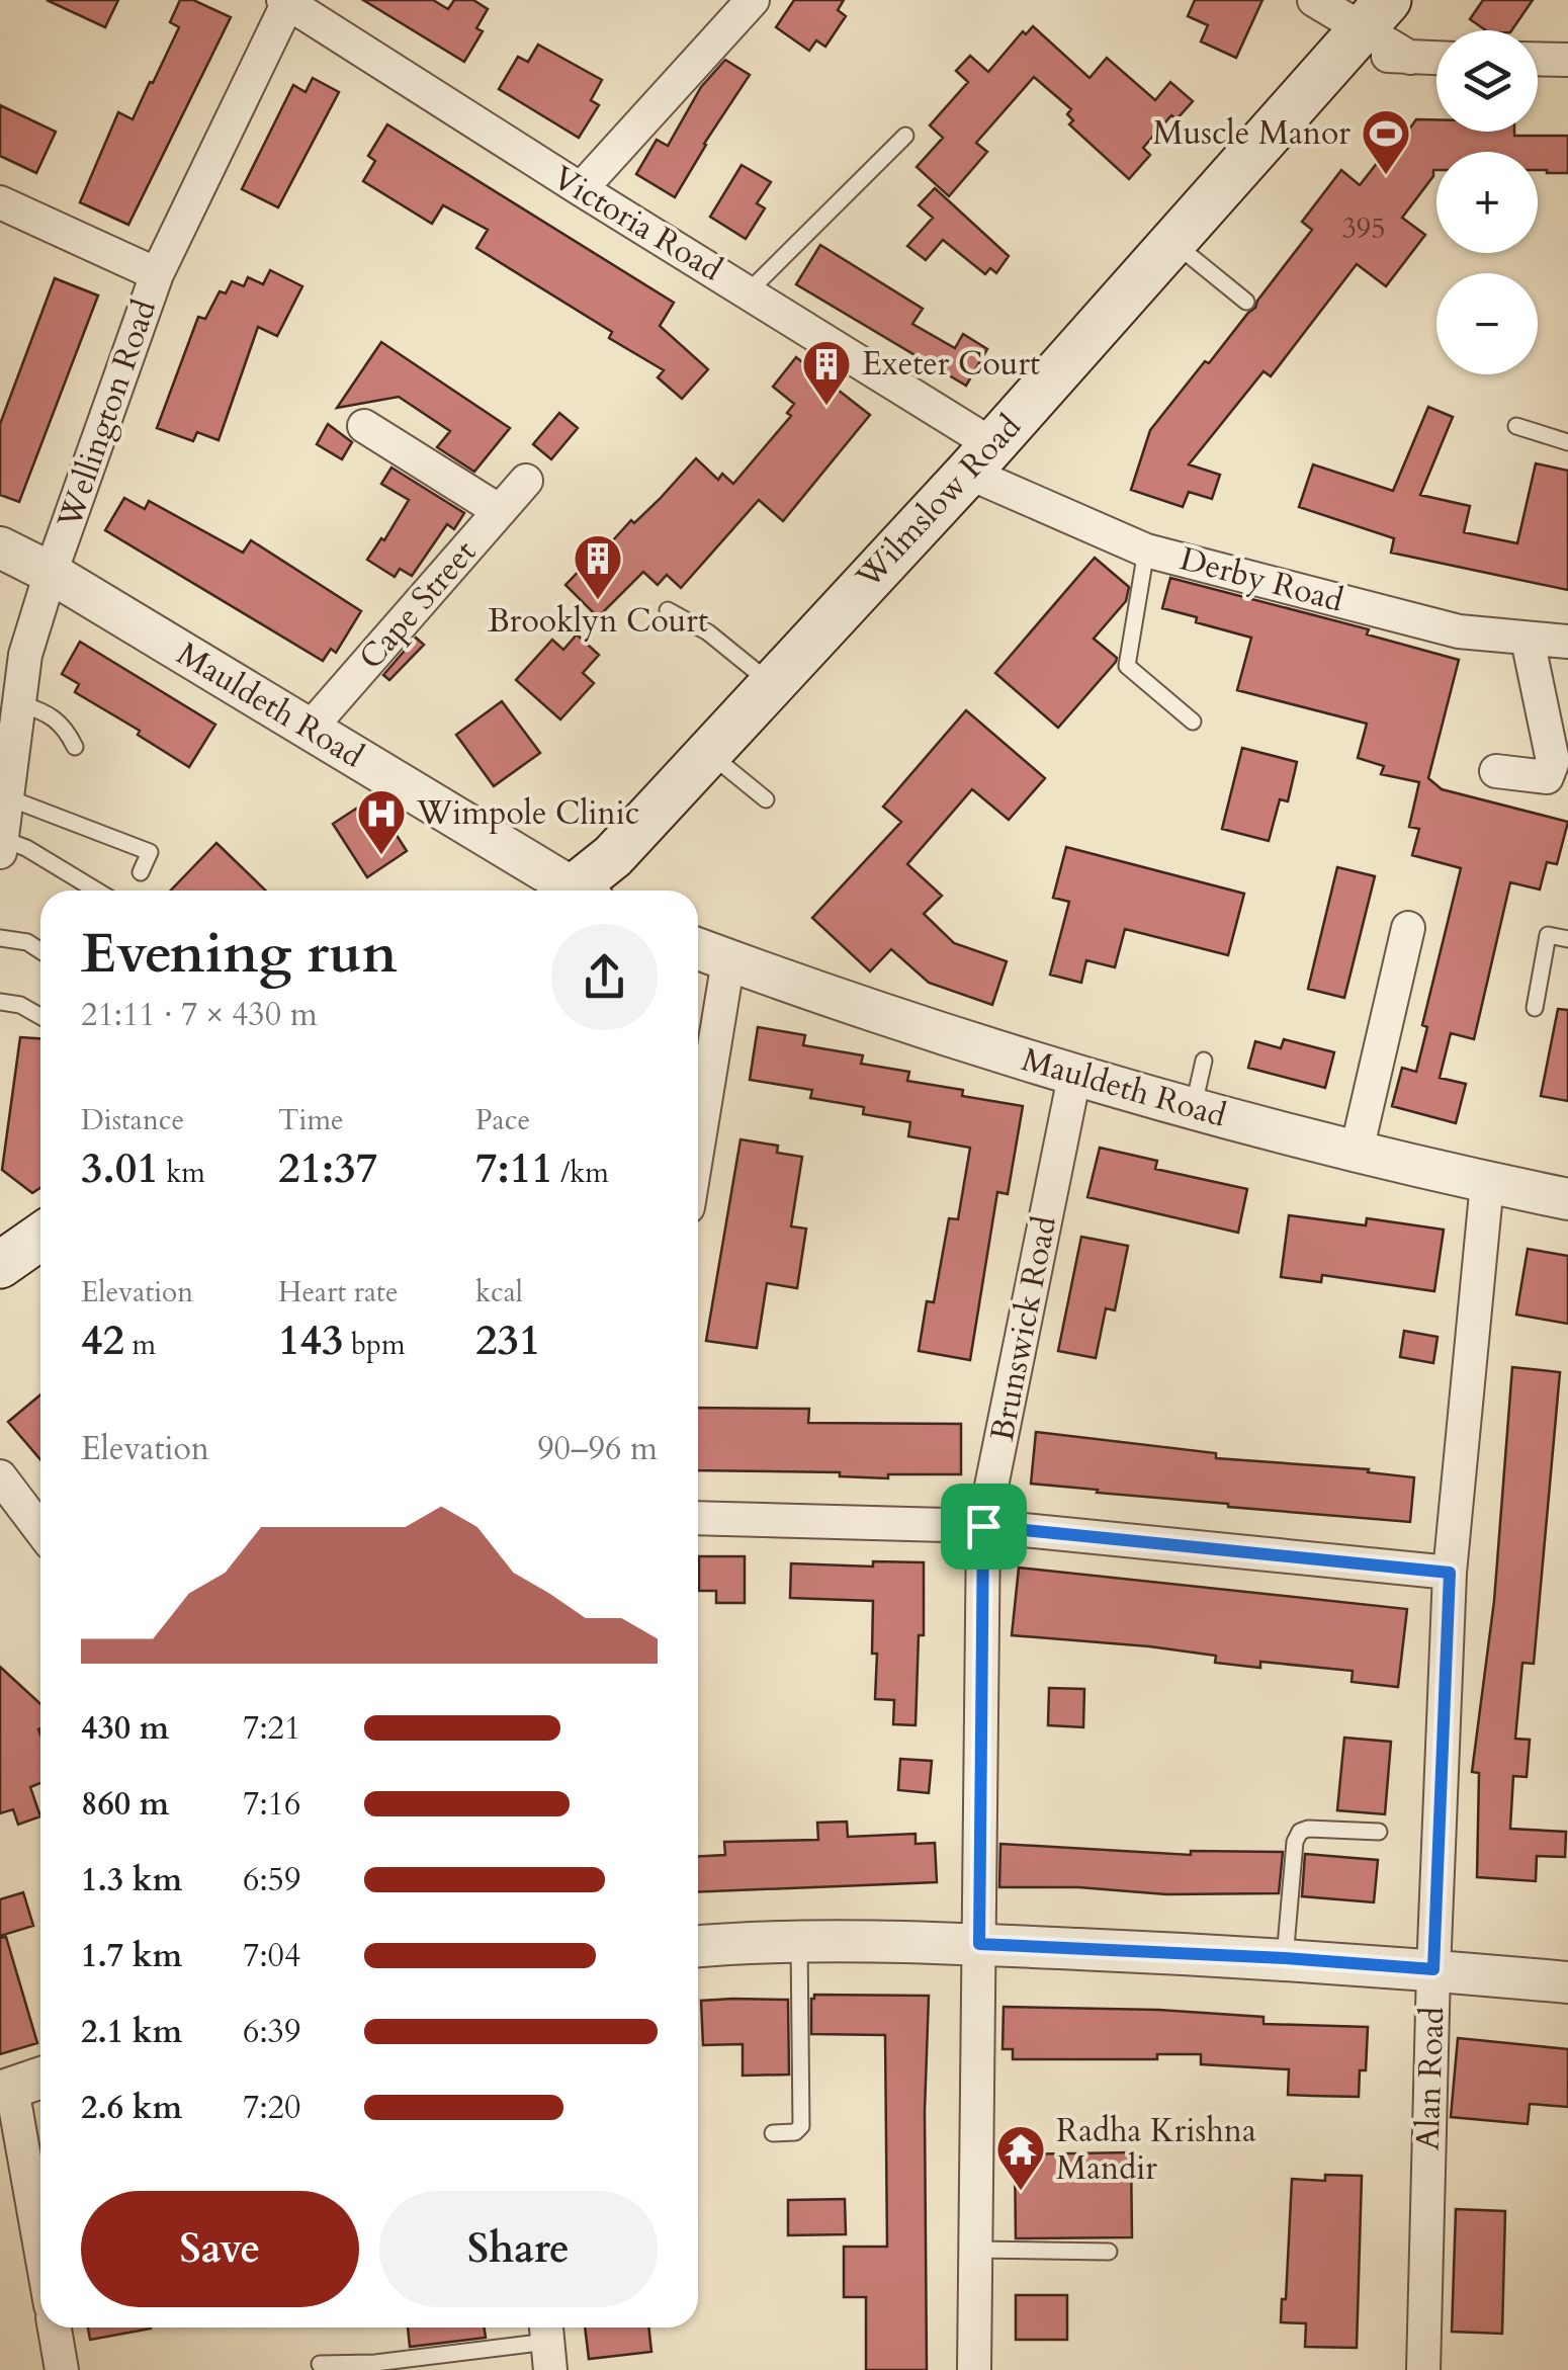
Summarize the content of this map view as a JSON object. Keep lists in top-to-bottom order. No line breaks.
{"streets":{"main road":["Wilmslow Road"],"street":["Victoria Road","Wellington Road","Derby Road","Cape Street","Mauldeth Road","Brunswick Road","Alan Road"]},"crossings":[["Victoria Road","Wellington Road"],["Victoria Road","Wilmslow Road"],["Victoria Road","Derby Road"],["Wellington Road","Mauldeth Road"],["Wilmslow Road","Derby Road"],["Cape Street","Mauldeth Road"],["Mauldeth Road","Brunswick Road"],["Mauldeth Road","Alan Road"]],"places":{"sports":["Muscle Manor"],"building":["Exeter Court","Brooklyn Court"],"hospital":["Wimpole Clinic"],"temple":["Radha Krishna Mandir"]},"house_numbers":["395"],"page":{"map_buttons":["+","−"],"heading":["Evening run","21:11 · 7 × 430 m"],"stats":[["Distance","3.01 km"],["Time","21:37"],["Pace","7:11 /km"],["Elevation","42 m"],["Heart rate","143 bpm"],["kcal","231"]],"chart":["Elevation","90–96 m"],"list":[{"name":"430 m","note":"7:21"},{"name":"860 m","note":"7:16"},{"name":"1.3 km","note":"6:59"},{"name":"1.7 km","note":"7:04"},{"name":"2.1 km","note":"6:39"},{"name":"2.6 km","note":"7:20"}],"buttons":["Save","Share"]}}
